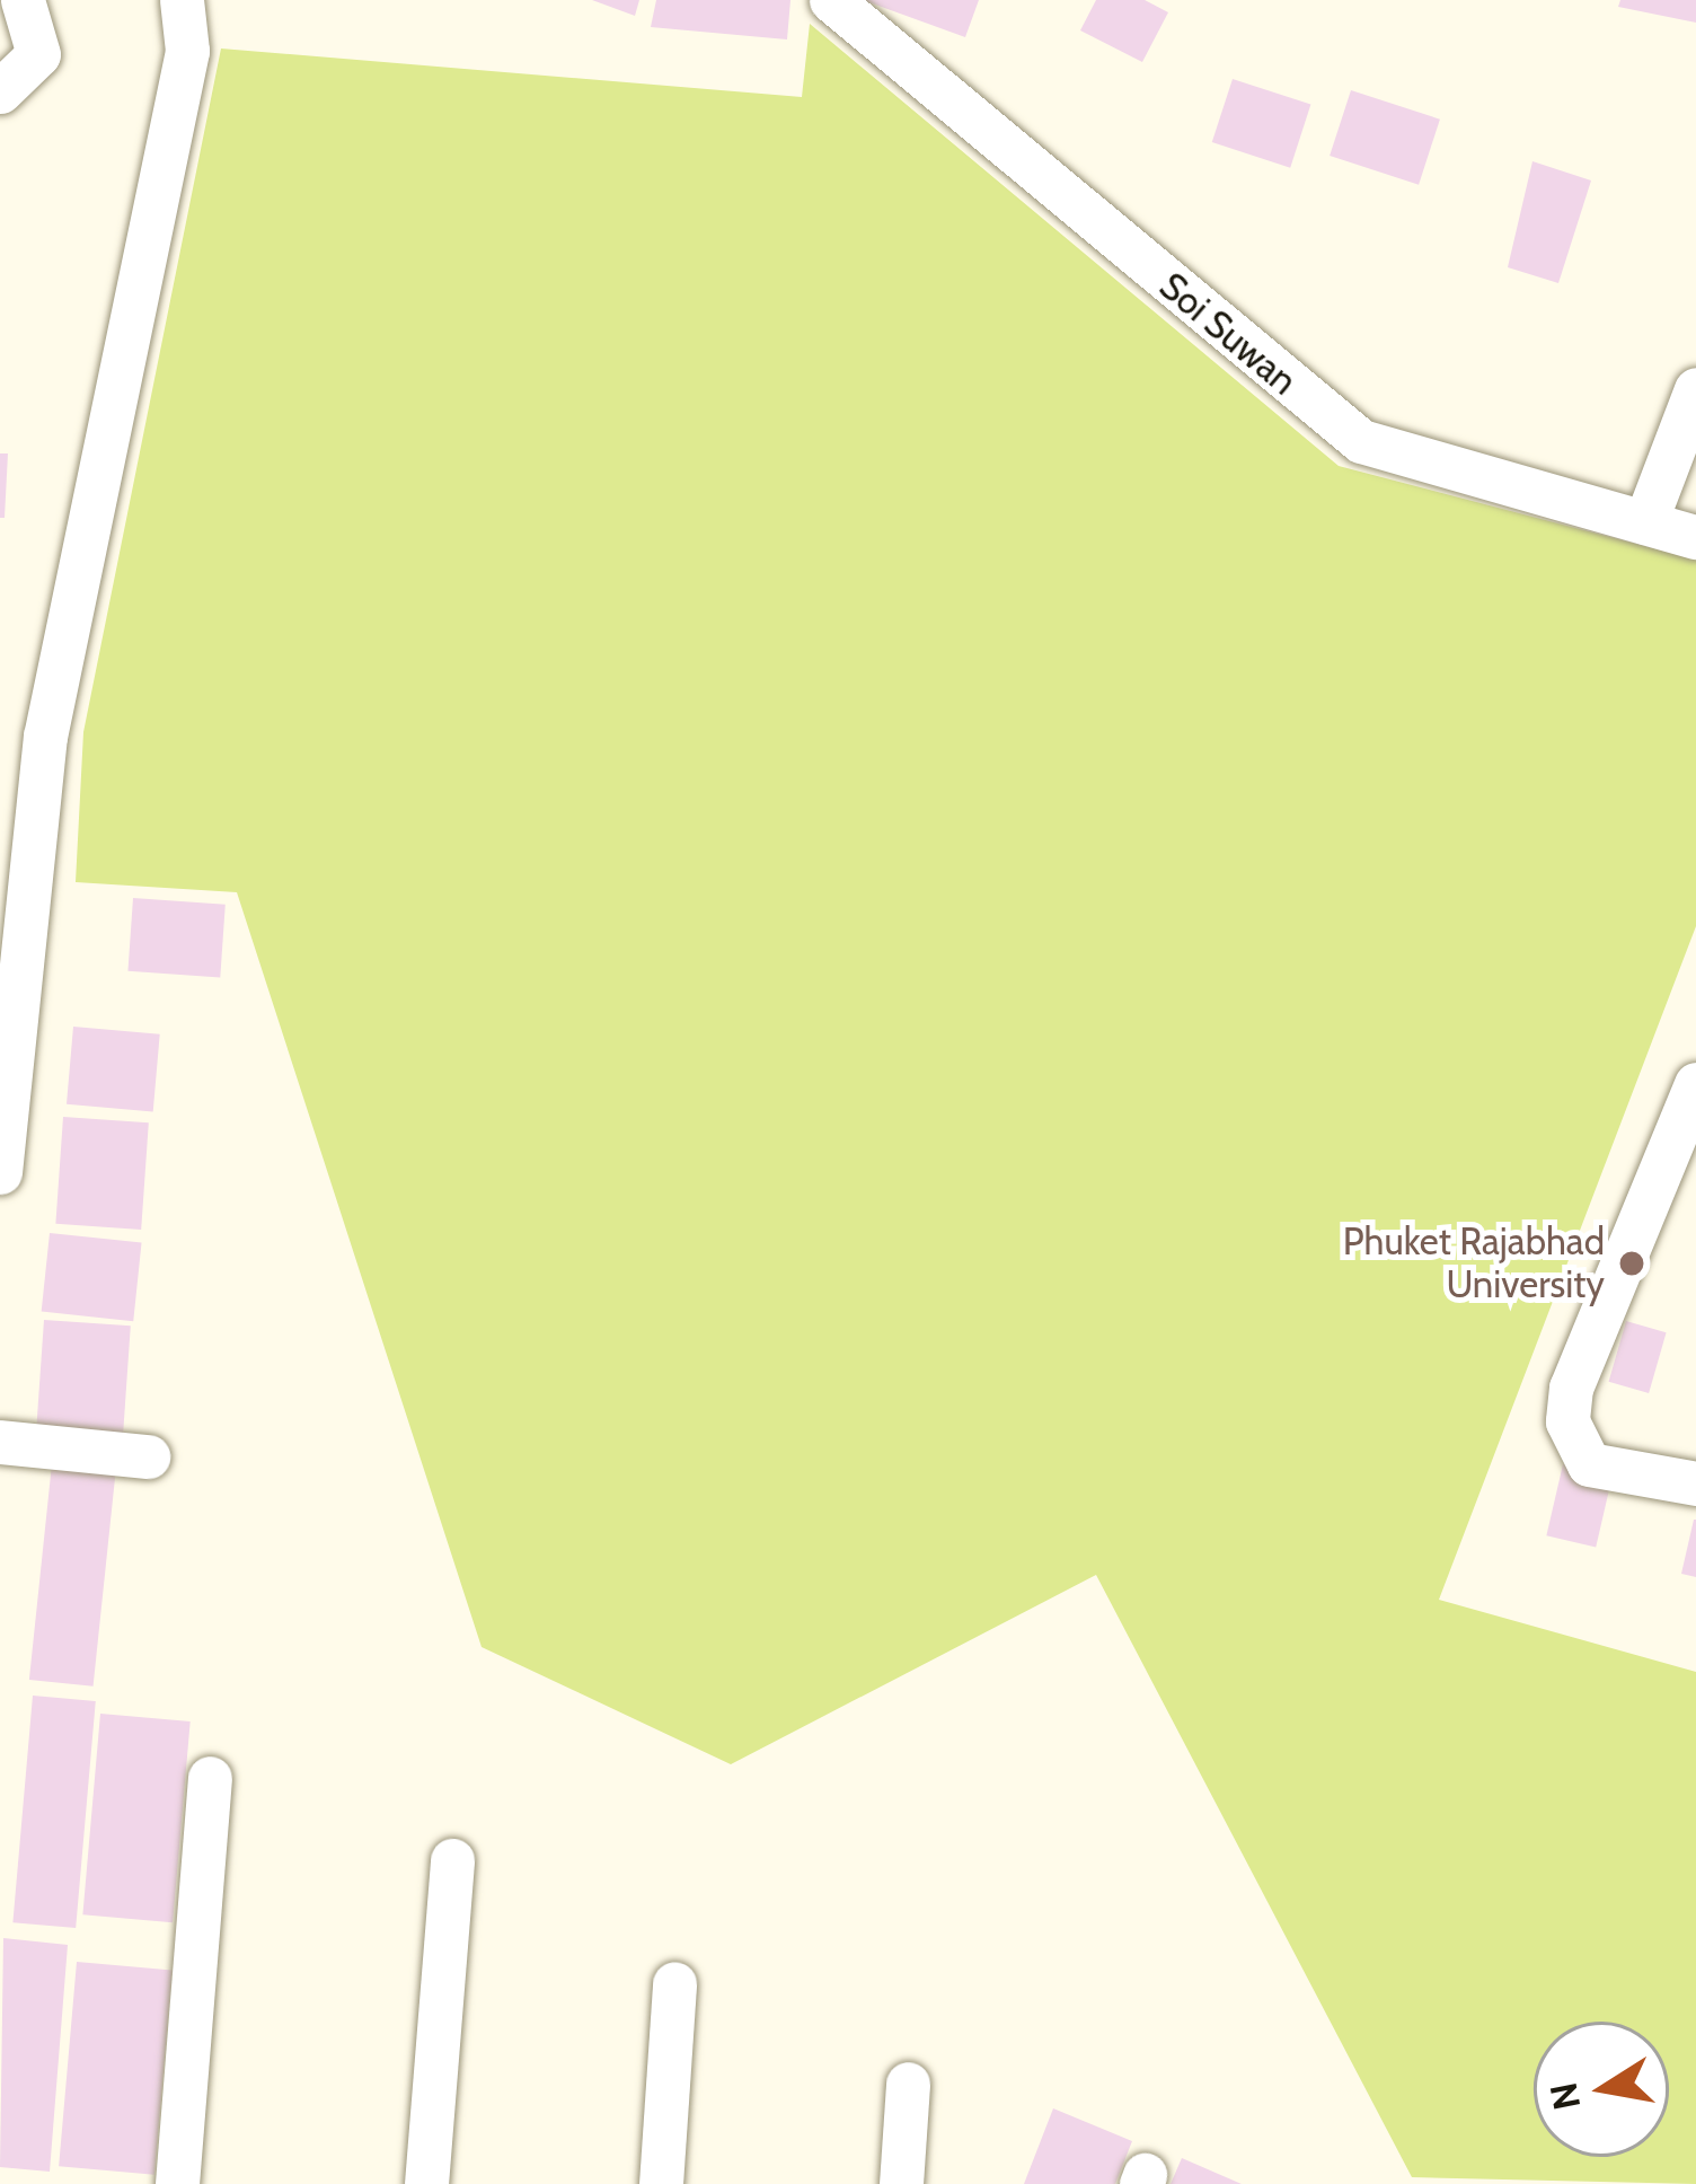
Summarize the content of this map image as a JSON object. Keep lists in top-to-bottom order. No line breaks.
{"streets":{"street":["Soi Suwan"]},"places":["Phuket Rajabhad University"],"north":"left"}
